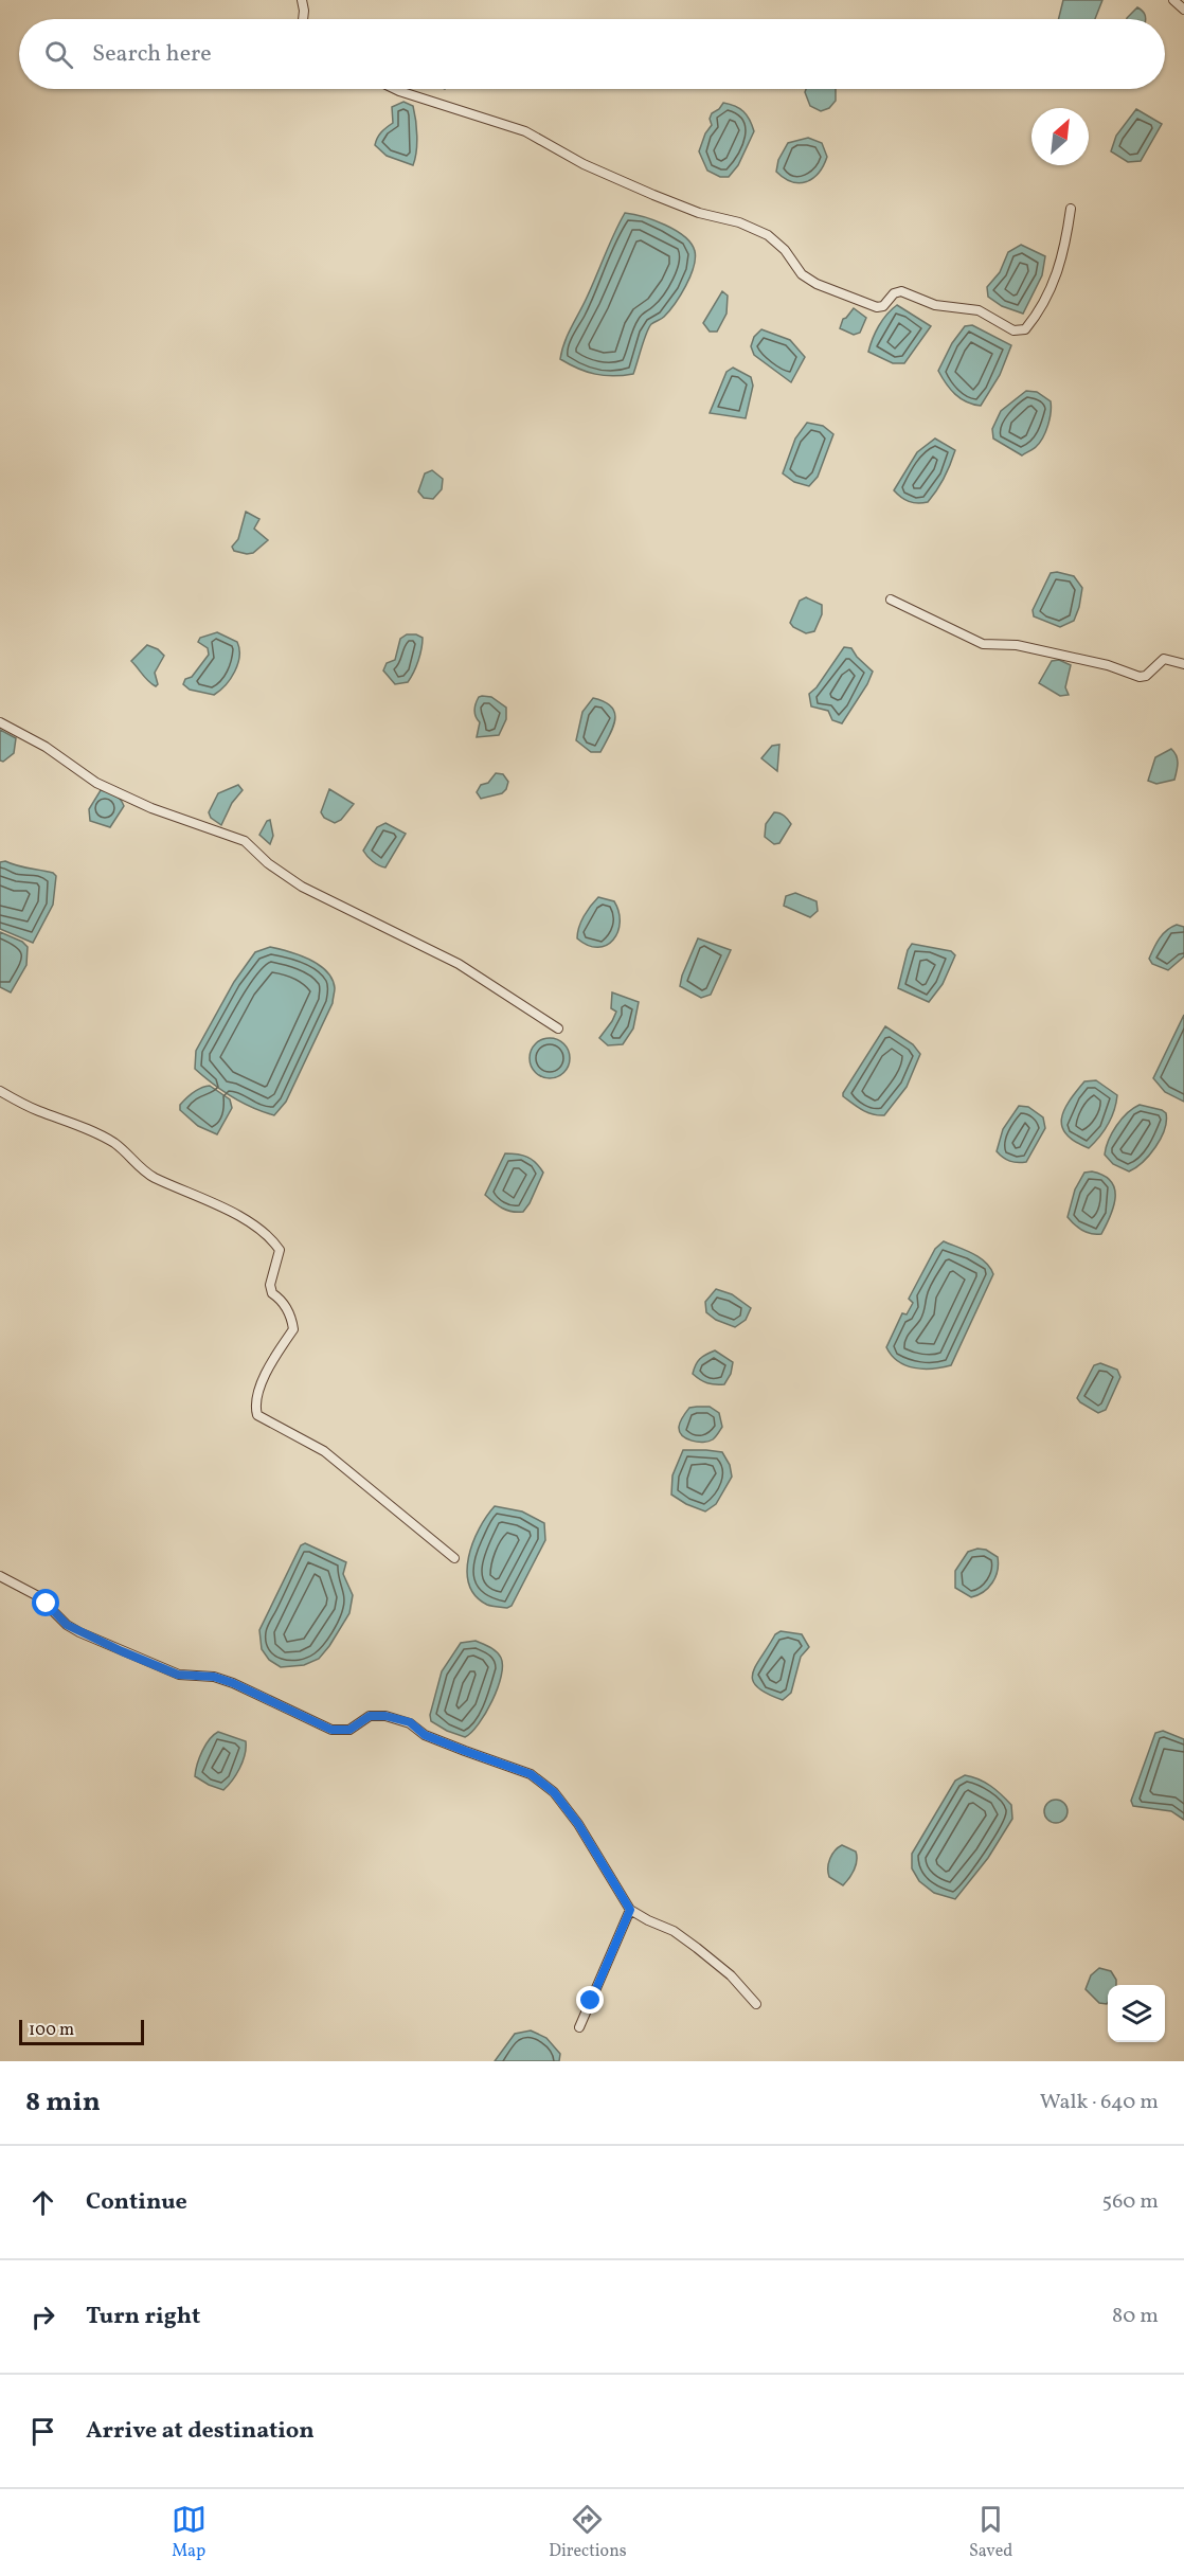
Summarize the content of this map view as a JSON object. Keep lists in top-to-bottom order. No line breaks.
{"scale_bar":"100 m","north":"top right","page":{"search":"Search here","scale":"100 m","heading":["8 min","Walk · 640 m"],"list":[["Continue","560 m"],["Turn right","80 m"],"Arrive at destination"],"nav":["Map","Directions","Saved"]}}
